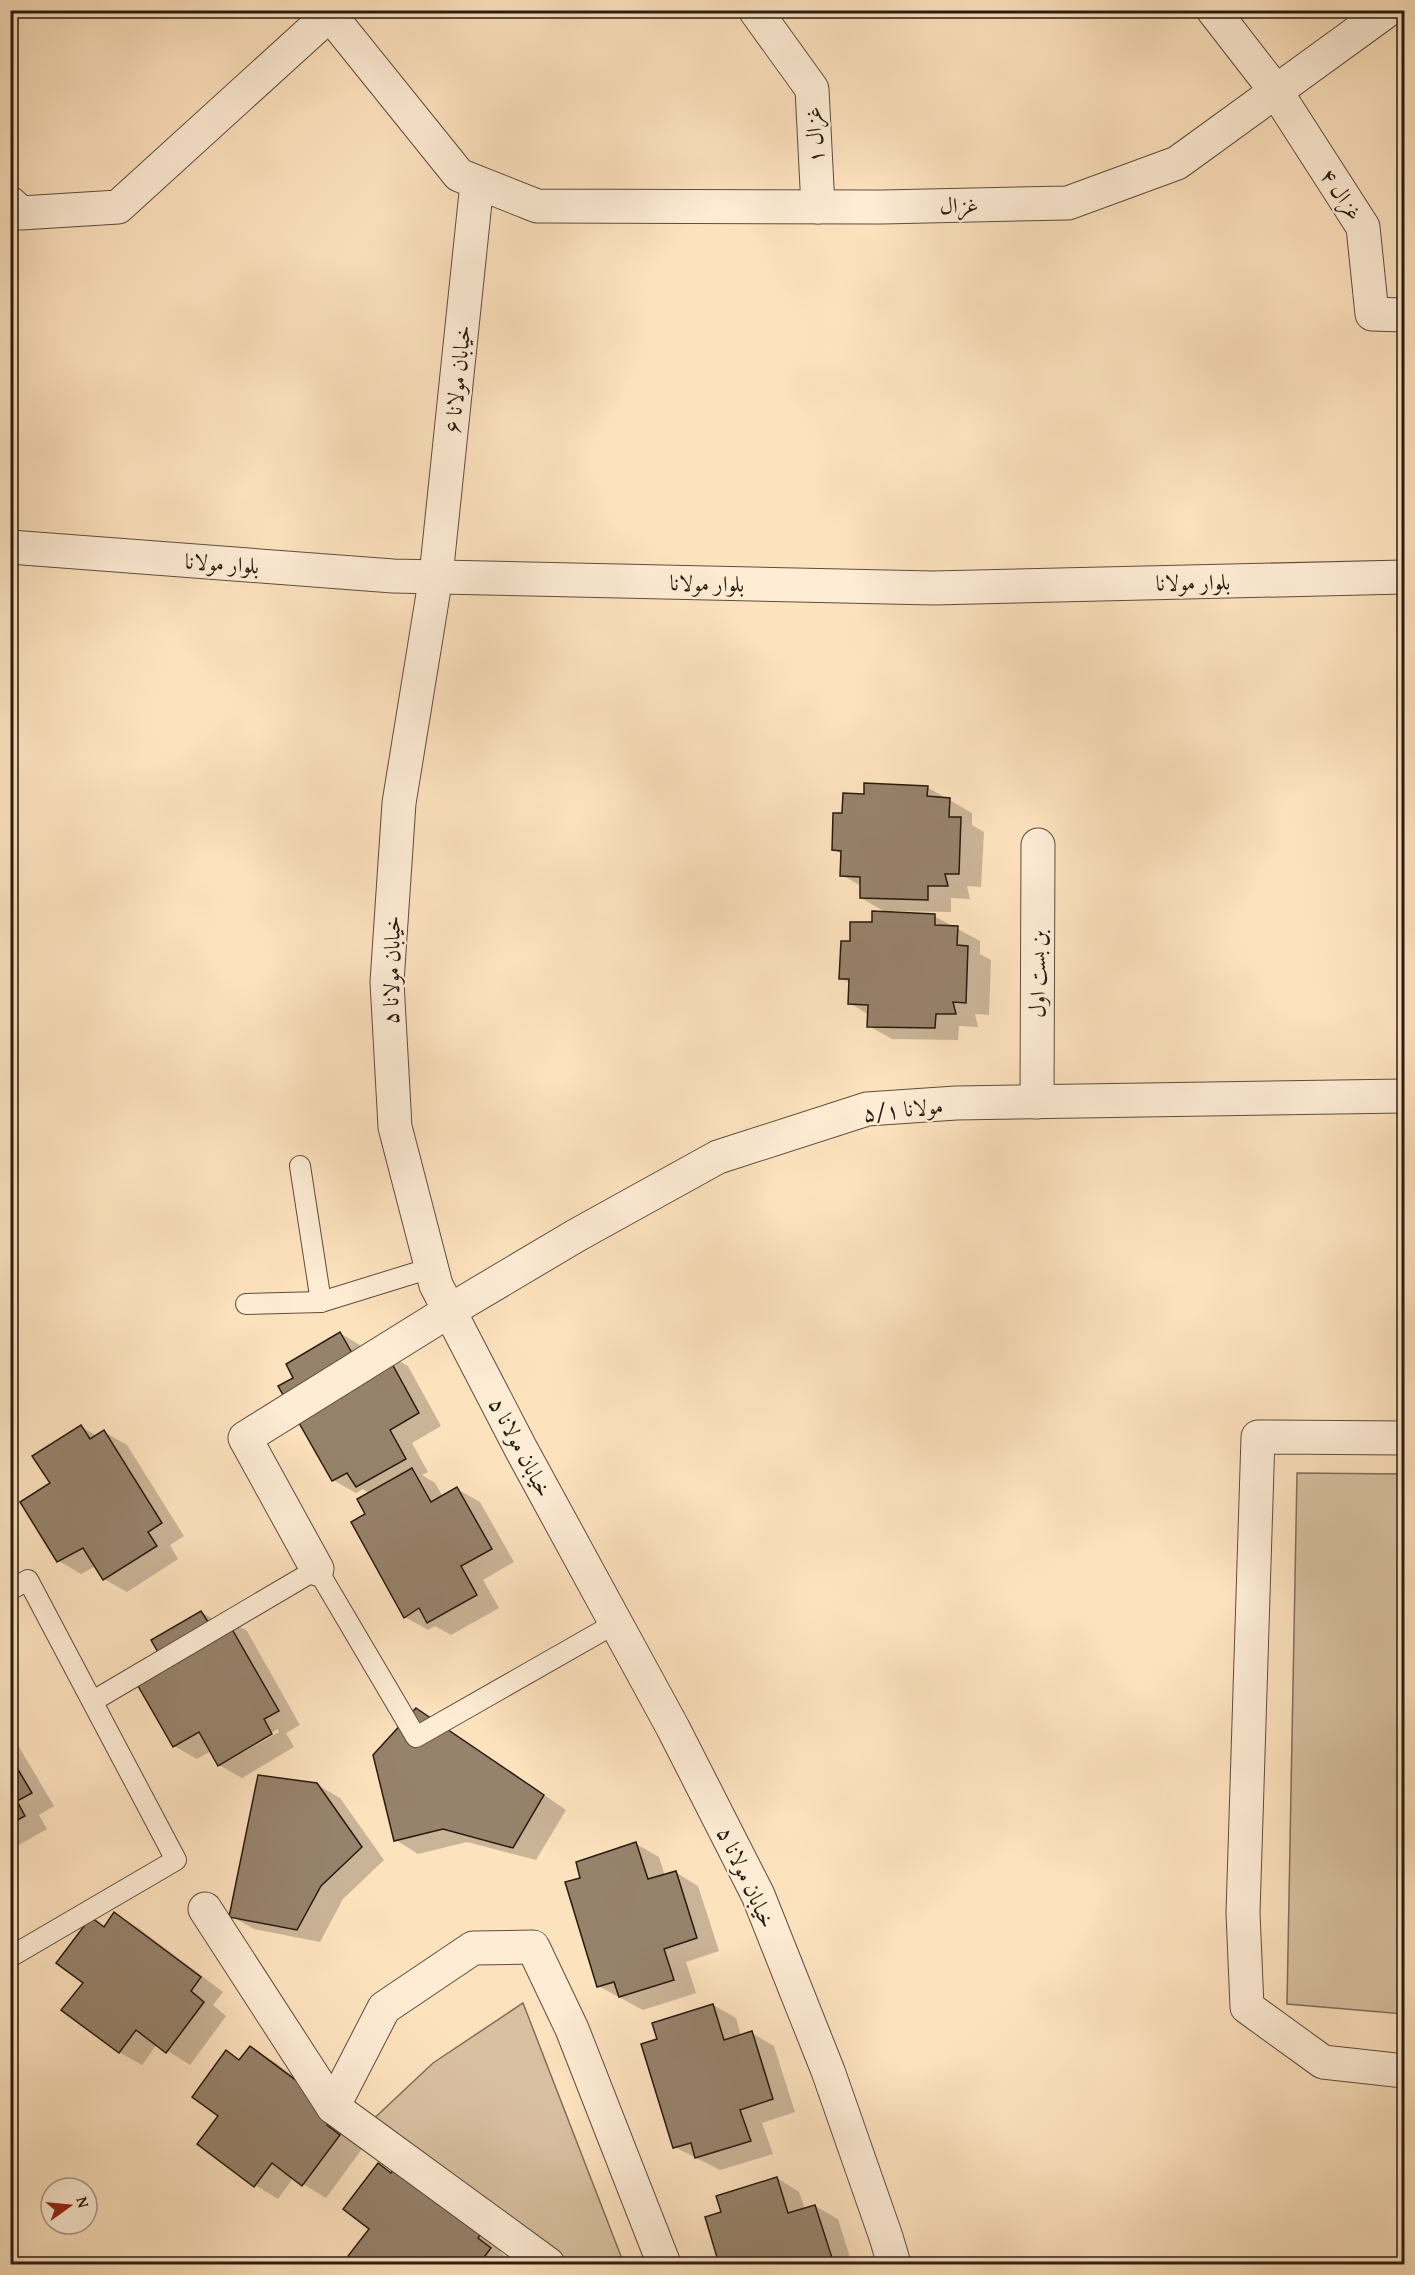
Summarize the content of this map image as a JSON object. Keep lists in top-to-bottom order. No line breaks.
{"streets":{"street":["غزال ۱","غزال ۴","غزال","خیابان مولانا ۶","بلوار مولانا","خیابان مولانا ۵","بن بست اول","مولانا ۵/۱"]},"crossings":[["غزال ۱","غزال"],["غزال ۴","غزال"],["غزال","خیابان مولانا ۶"],["خیابان مولانا ۶","بلوار مولانا"],["خیابان مولانا ۶","خیابان مولانا ۵"],["بلوار مولانا","خیابان مولانا ۵"],["خیابان مولانا ۵","مولانا ۵/۱"],["بن بست اول","مولانا ۵/۱"]],"north":"right"}
